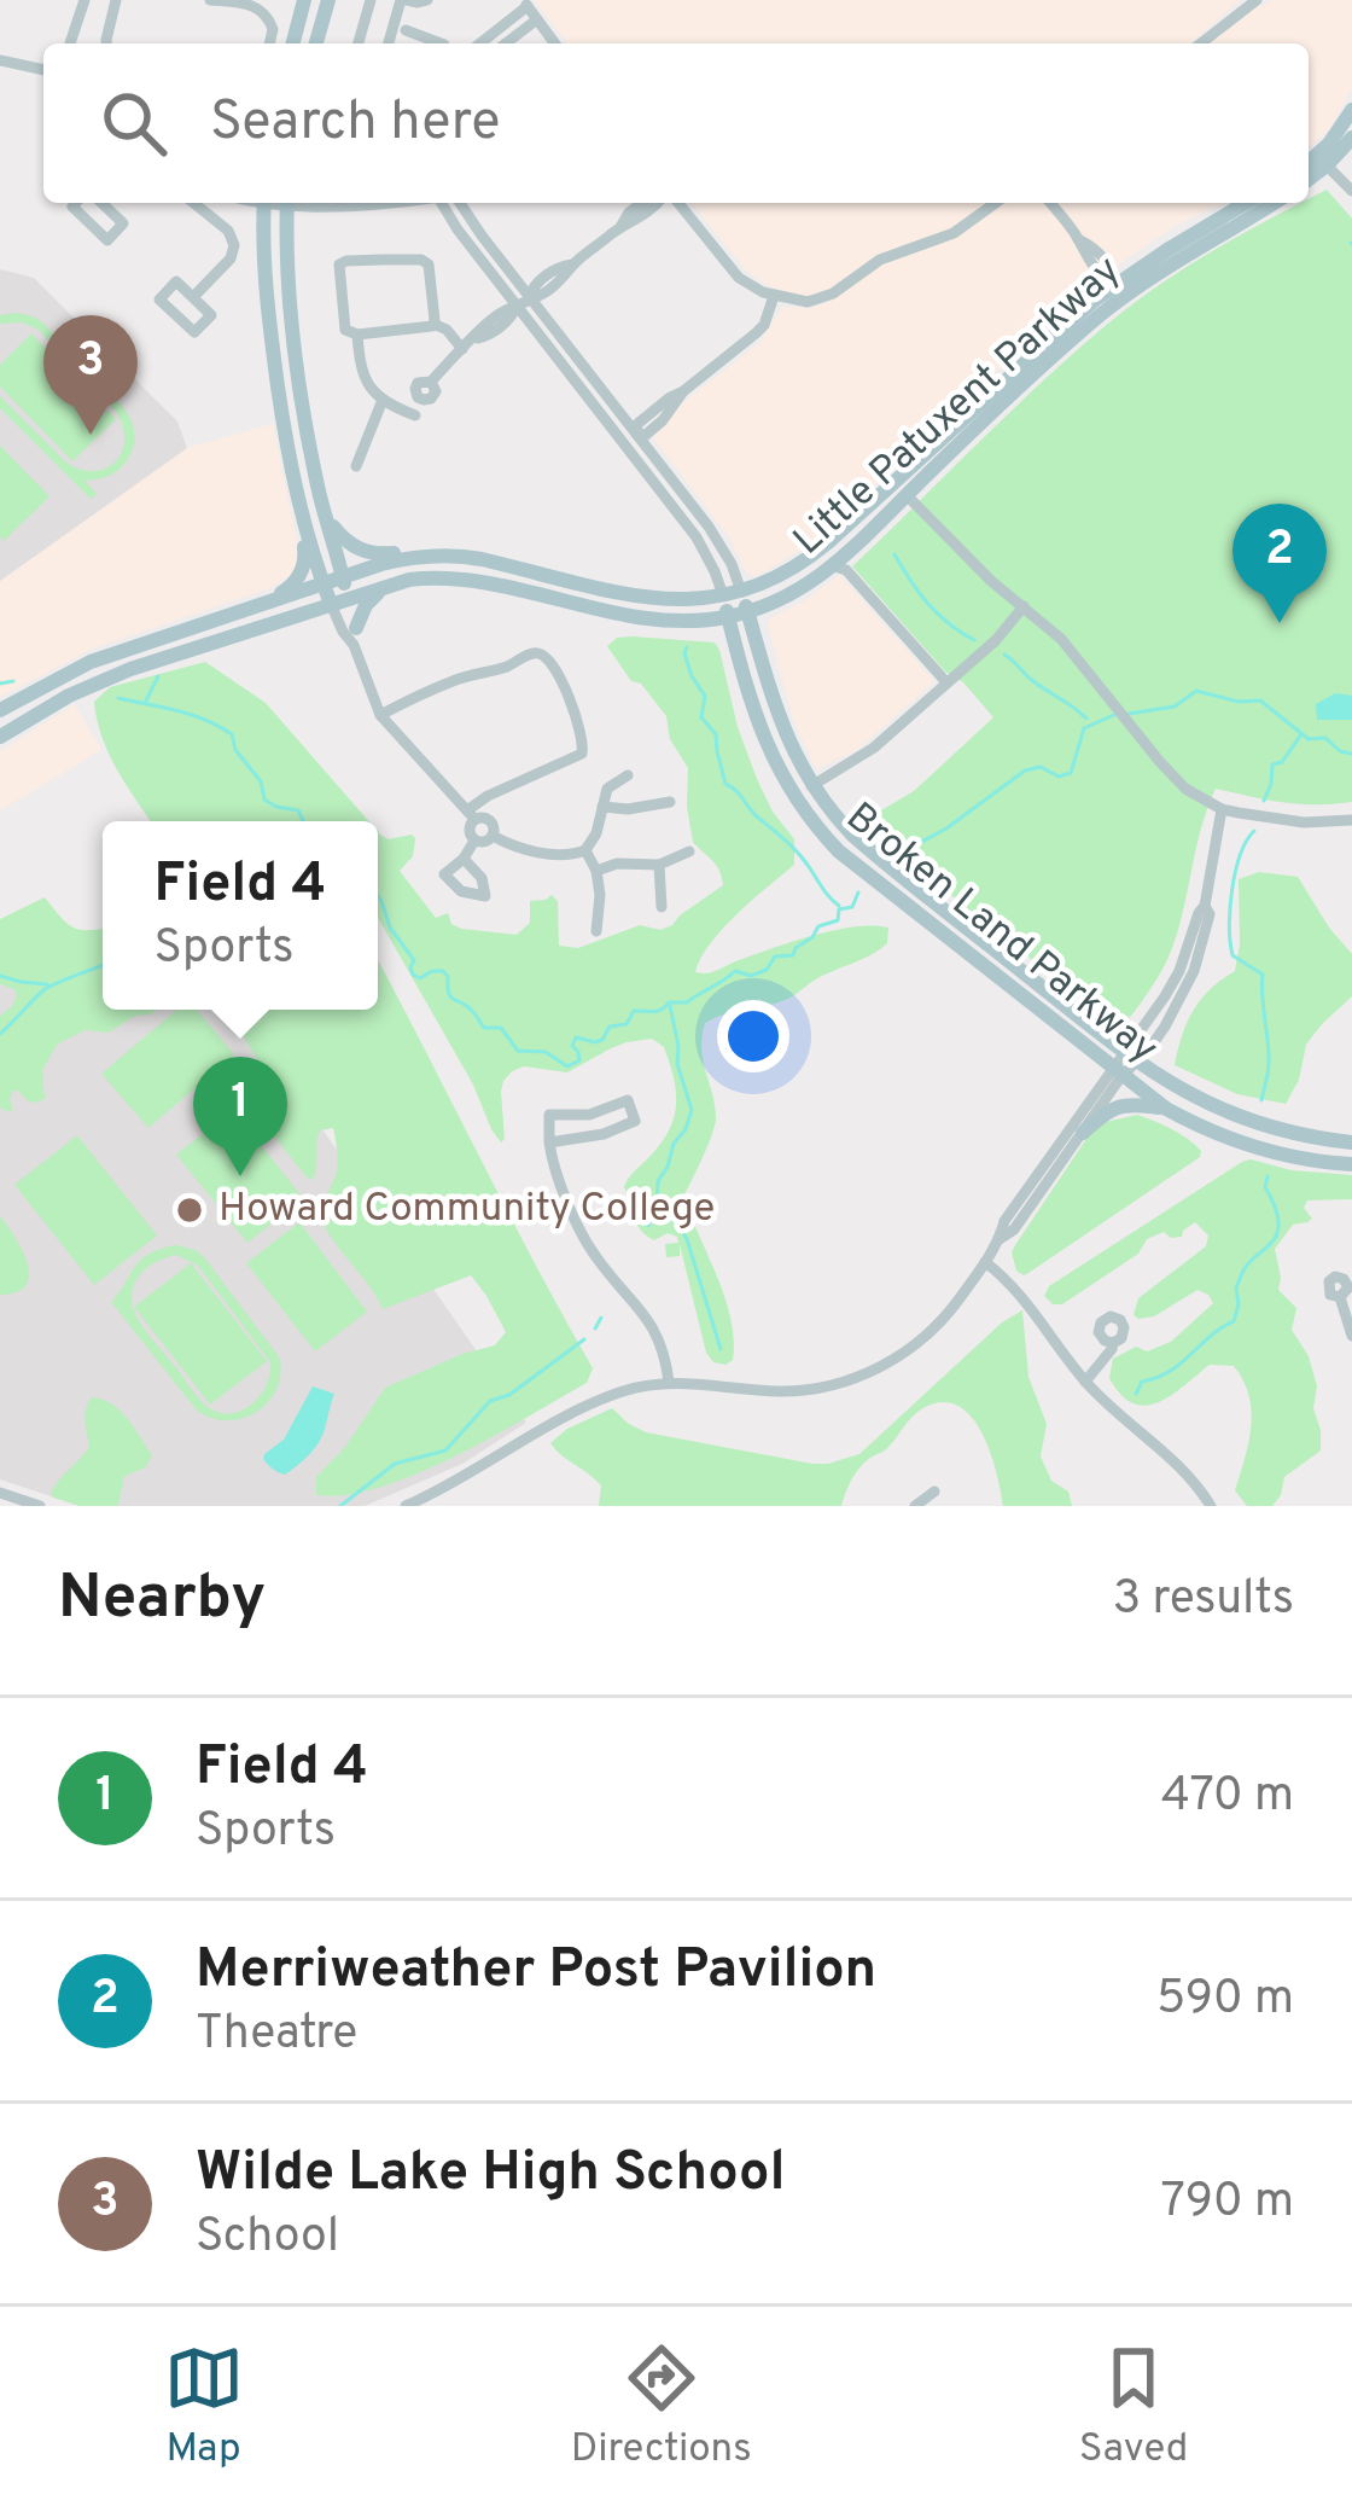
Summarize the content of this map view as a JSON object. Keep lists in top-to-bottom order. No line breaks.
{"streets":{"main road":["Little Patuxent Parkway","Broken Land Parkway"]},"crossings":[["Little Patuxent Parkway","Broken Land Parkway"]],"places":["Howard Community College"],"page":{"search":"Search here","pins":["3","2","1"],"popup":["Field 4","Sports"],"heading":["Nearby","3 results"],"list":[{"mark":"1","name":"Field 4","note":"Sports","value":"470 m"},{"mark":"2","name":"Merriweather Post Pavilion","note":"Theatre","value":"590 m"},{"mark":"3","name":"Wilde Lake High School","note":"School","value":"790 m"}],"nav":["Map","Directions","Saved"]}}
